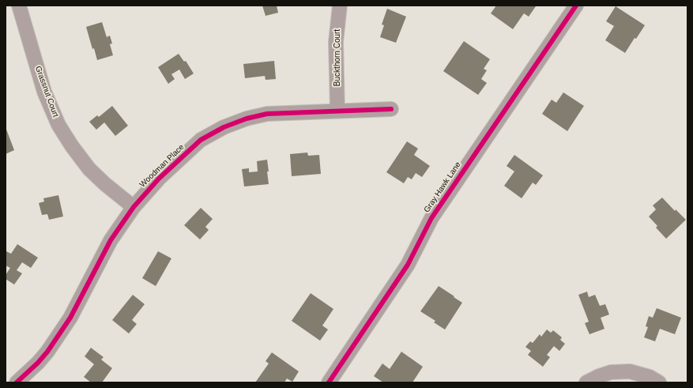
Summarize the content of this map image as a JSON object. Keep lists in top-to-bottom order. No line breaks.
{"streets":{"street":["Buckthorn Court","Grassnut Court","Woodman Place","Gray Hawk Lane"]},"crossings":[["Buckthorn Court","Woodman Place"],["Grassnut Court","Woodman Place"]]}
